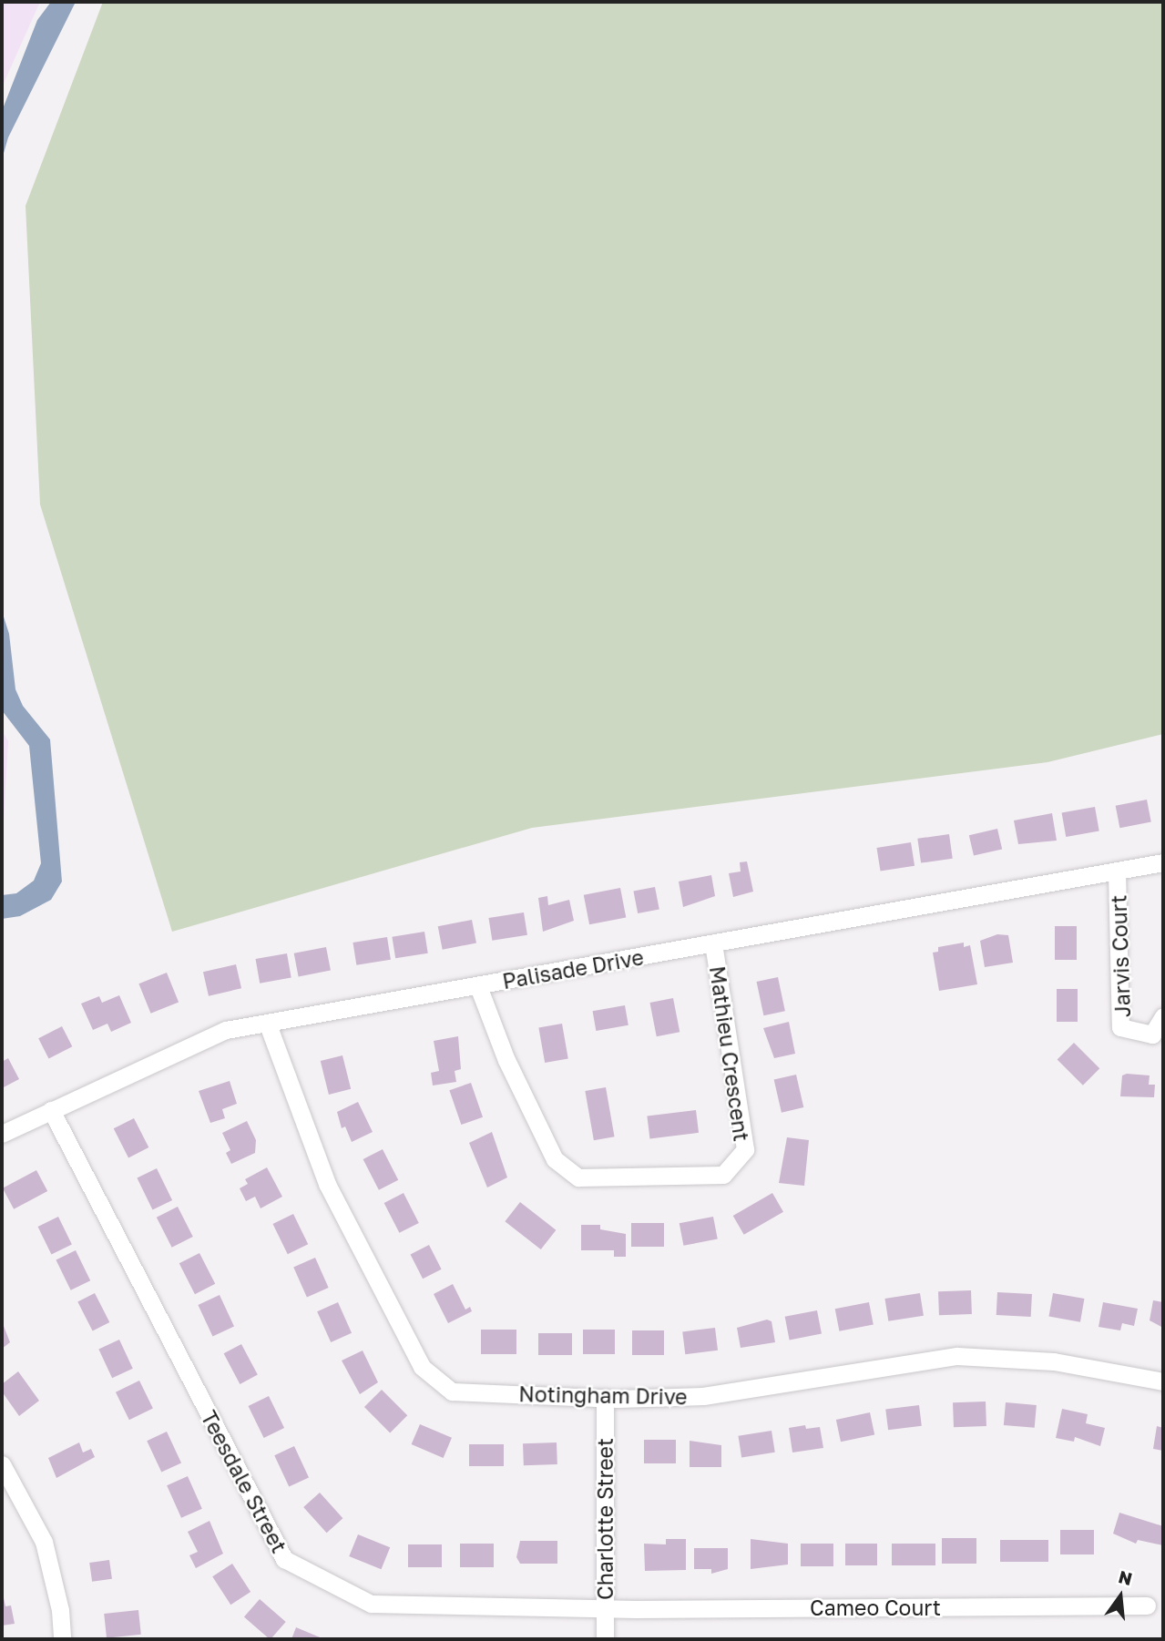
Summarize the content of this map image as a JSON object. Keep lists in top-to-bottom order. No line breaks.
{"streets":{"street":["Jarvis Court","Palisade Drive","Mathieu Crescent","Notingham Drive","Teesdale Street","Charlotte Street","Cameo Court"]},"crossings":[["Jarvis Court","Palisade Drive"],["Palisade Drive","Mathieu Crescent"],["Palisade Drive","Notingham Drive"],["Palisade Drive","Teesdale Street"],["Notingham Drive","Charlotte Street"],["Teesdale Street","Charlotte Street"],["Teesdale Street","Cameo Court"],["Charlotte Street","Cameo Court"]],"north":"top"}
